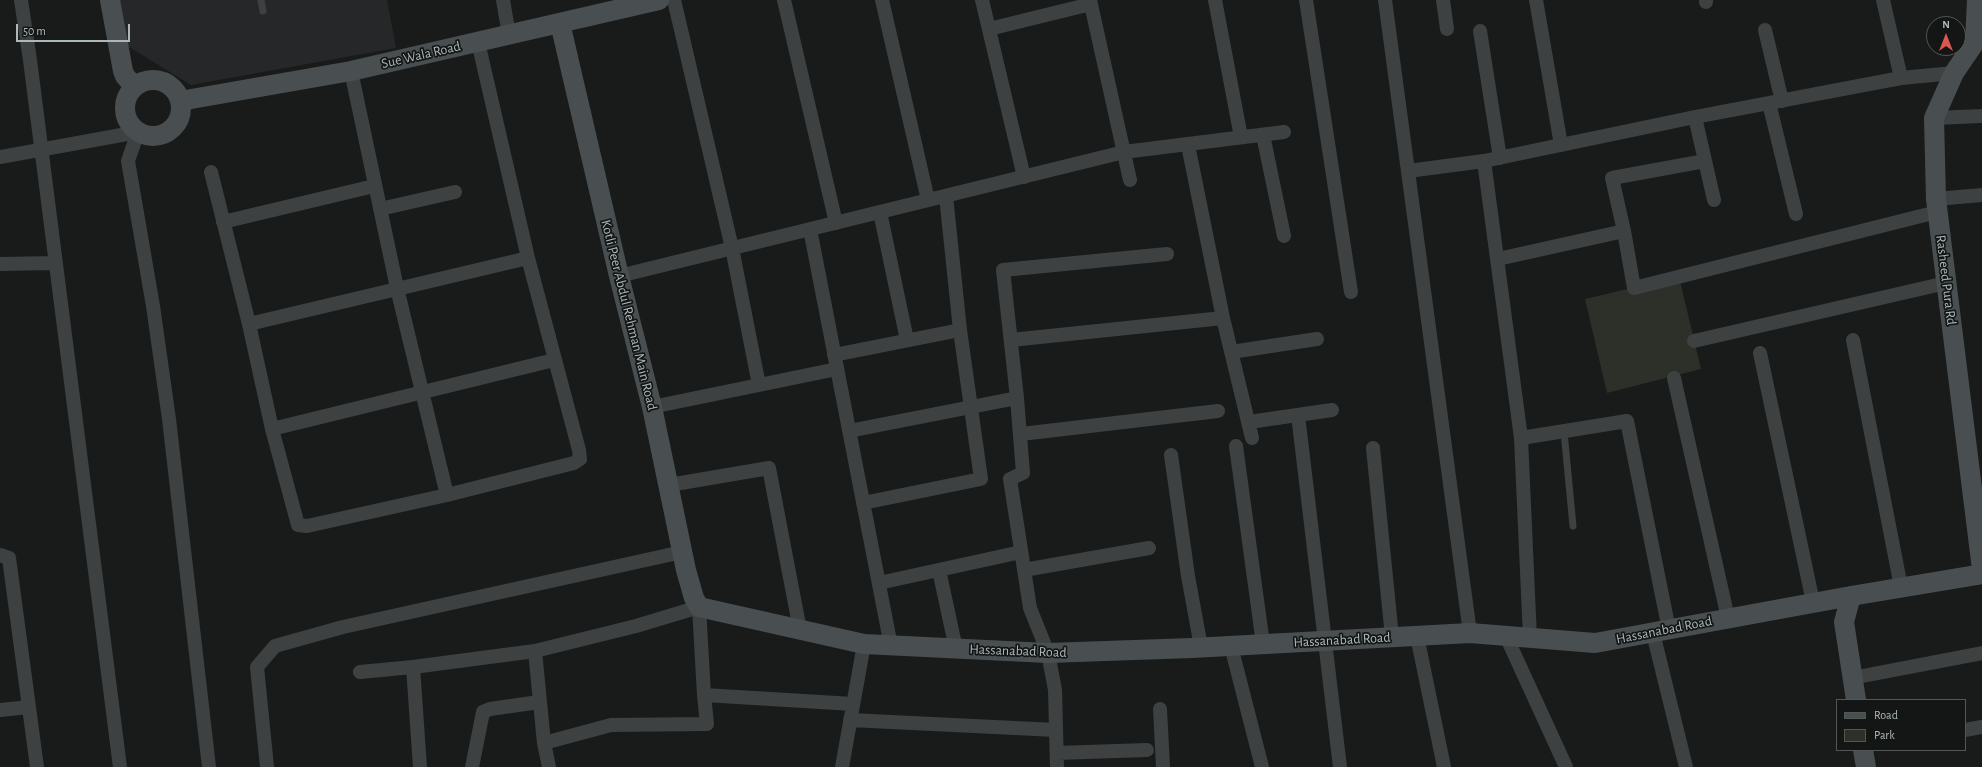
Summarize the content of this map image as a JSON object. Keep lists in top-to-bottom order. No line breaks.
{"streets":{"street":["Sue Wala Road","Rasheed Pura Rd","Kotli Peer Abdul Rehman Main Road","Hassanabad Road"]},"crossings":[["Sue Wala Road","Kotli Peer Abdul Rehman Main Road"],["Kotli Peer Abdul Rehman Main Road","Hassanabad Road"]],"legend":["Road","Park"],"scale_bar":"50 m","north":"top"}
